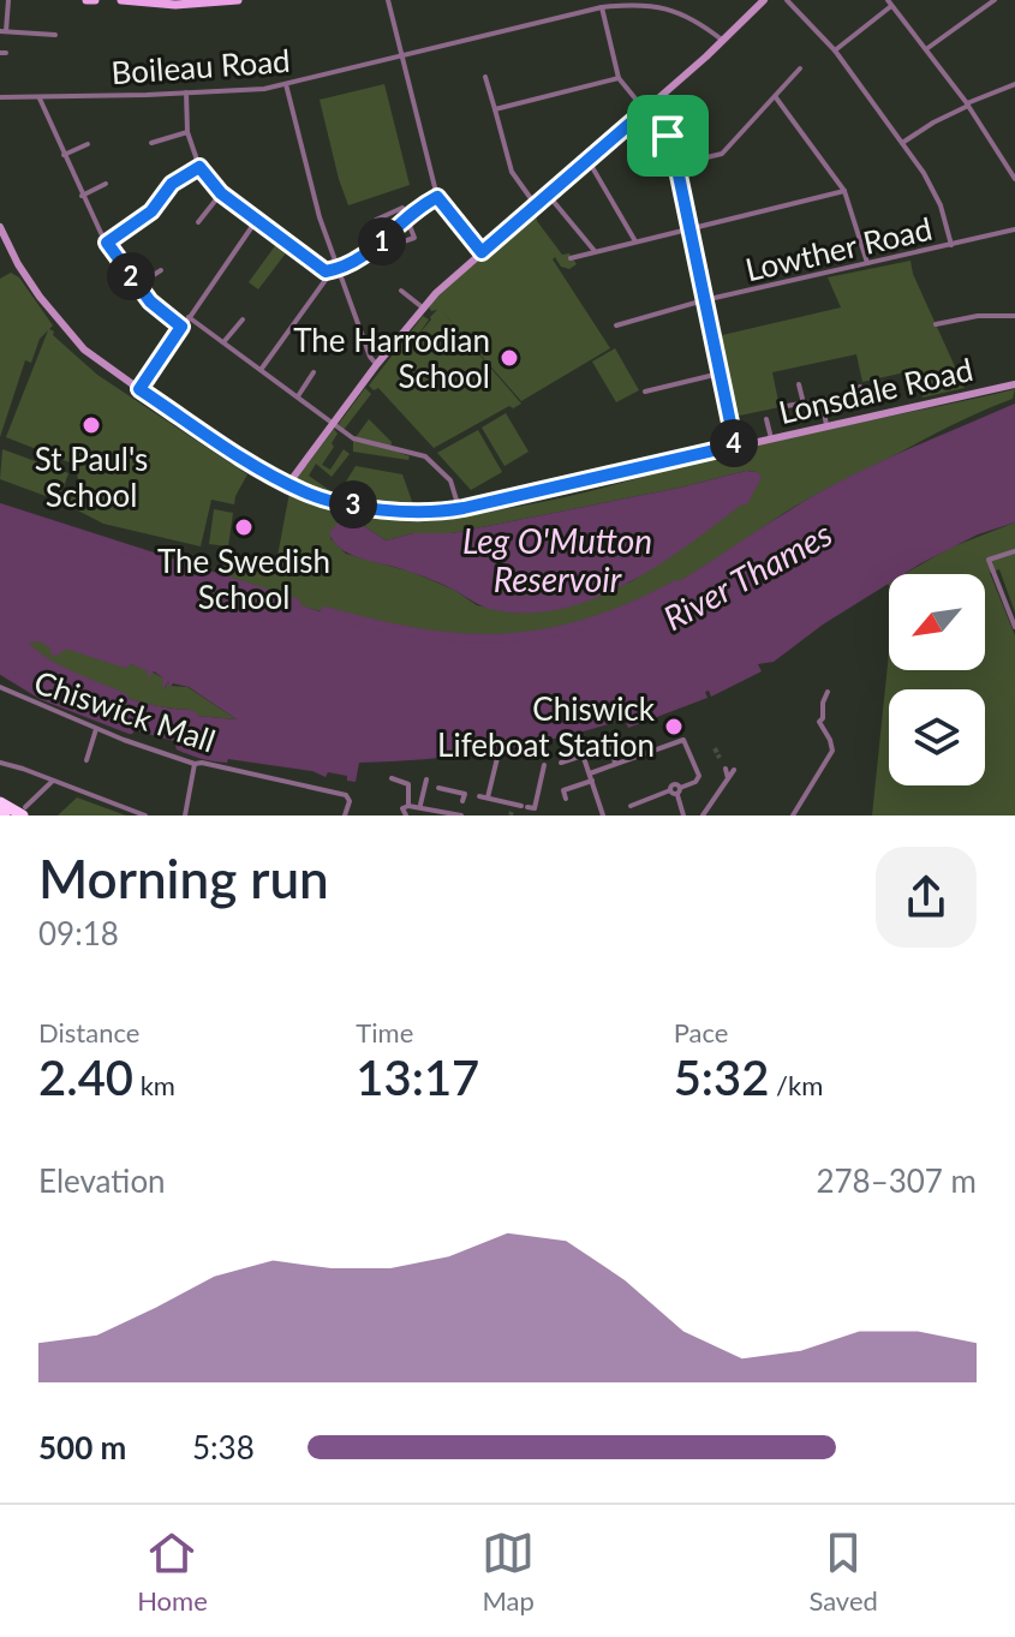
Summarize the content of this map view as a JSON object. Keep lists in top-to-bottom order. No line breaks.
{"streets":{"main road":["Lonsdale Road"],"street":["Boileau Road","Lowther Road","Chiswick Mall"]},"water":["Leg O'Mutton Reservoir","River Thames"],"places":["The Harrodian School","St Paul's School","The Swedish School","Chiswick Lifeboat Station"],"north":"bottom left","page":{"pins":["1","2","4","3"],"heading":["Morning run","09:18"],"stats":[["Distance","2.40 km"],["Time","13:17"],["Pace","5:32 /km"]],"chart":["Elevation","278–307 m"],"list":[{"name":"500 m","note":"5:38"}],"tabs":["Home","Map","Saved"]}}
